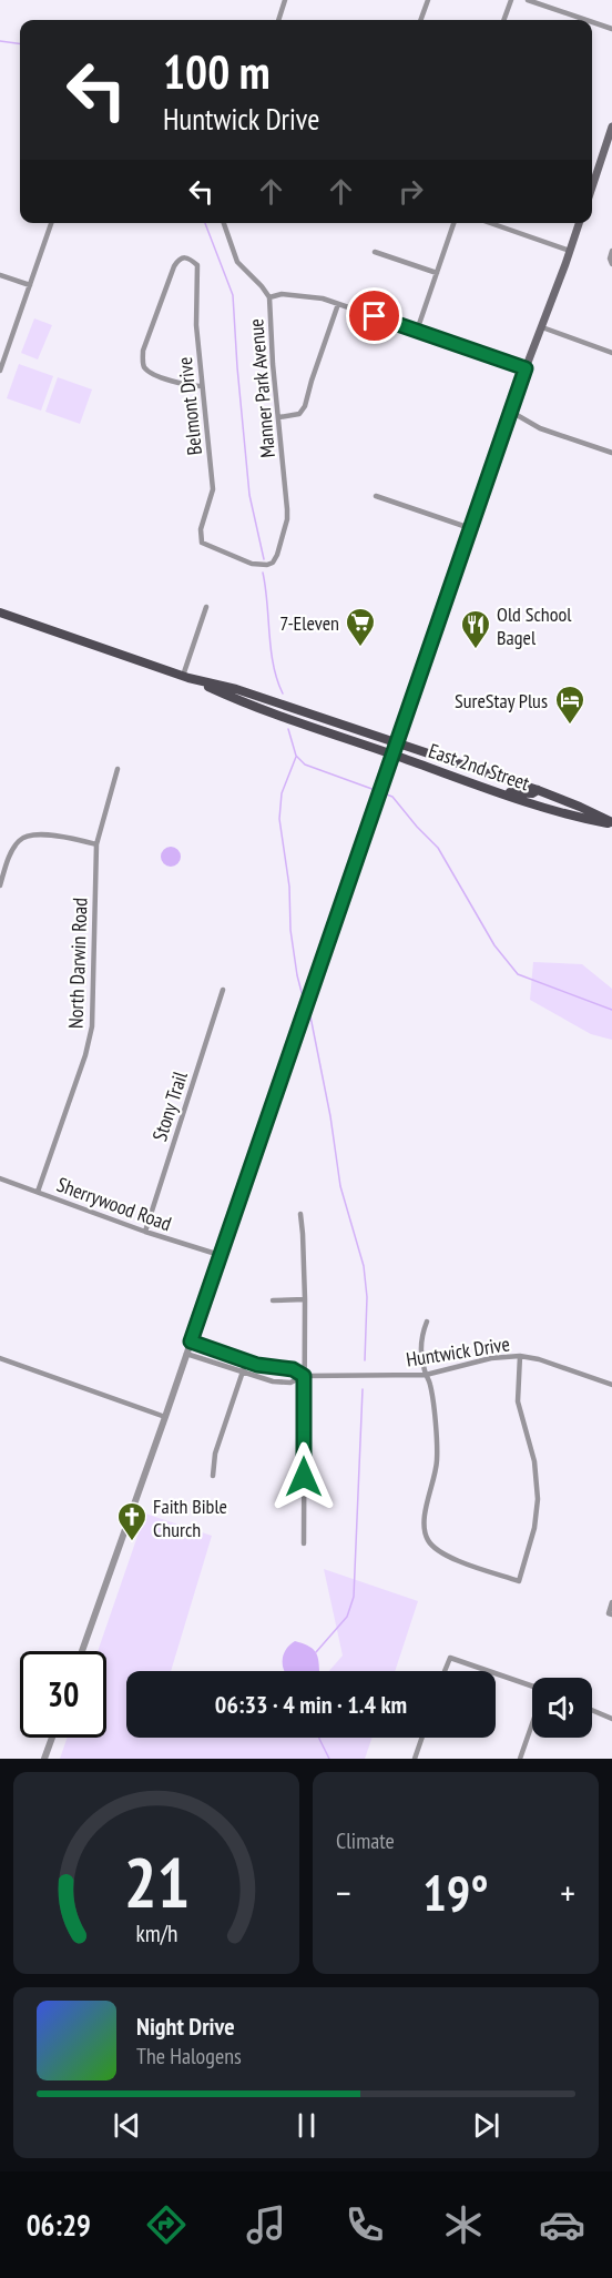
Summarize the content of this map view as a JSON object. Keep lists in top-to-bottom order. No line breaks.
{"streets":{"main road":["East 2nd Street"],"street":["Manner Park Avenue","Belmont Drive","North Darwin Road","Stony Trail","Sherrywood Road","Huntwick Drive"]},"crossings":[["Manner Park Avenue","Belmont Drive"],["North Darwin Road","Sherrywood Road"],["Stony Trail","Sherrywood Road"]],"places":{"supermarket":["7-Eleven"],"restaurant":["Old School Bagel"],"hotel":["SureStay Plus"],"church":["Faith Bible Church"]},"page":{"turn":["100 m","Huntwick Drive"],"limit":"30","trip":"06:33 · 4 min · 1.4 km","tile":"Climate","heat":["−","19°","+"],"song":["Night Drive","The Halogens"],"tabs":"06:29","gauge":["21","km/h"]}}
